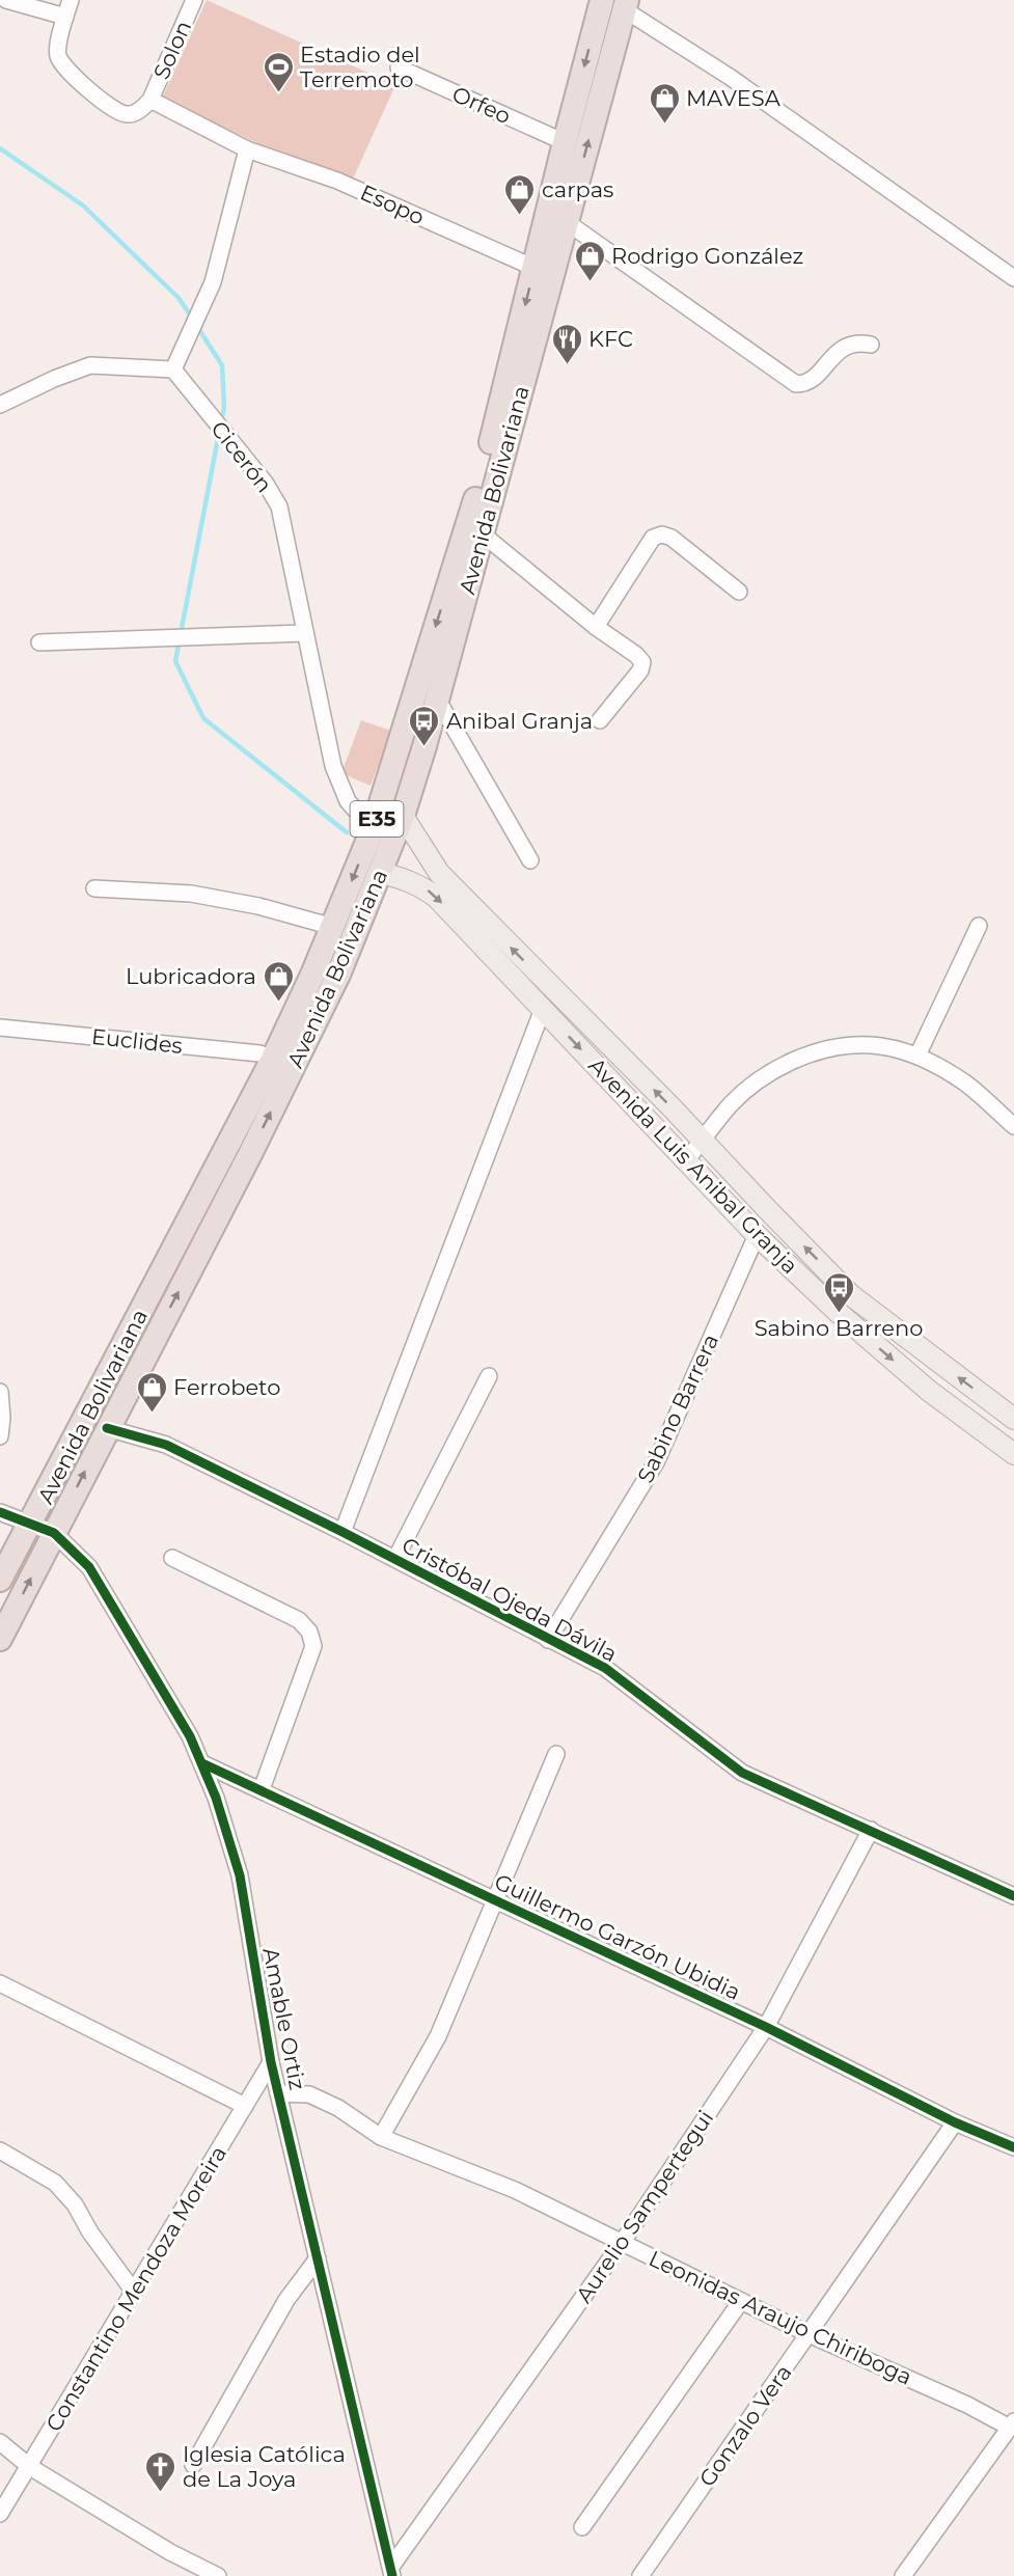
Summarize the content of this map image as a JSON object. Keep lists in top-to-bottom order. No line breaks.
{"streets":{"highway":["Avenida Bolivariana","E35"],"main road":["Avenida Luis Anibal Granja"],"street":["Solon","Orfeo","Esopo","Cicerón","Euclides","Sabino Barrera","Cristóbal Ojeda Dávila","Guillermo Garzón Ubidia","Amable Ortiz","Aurelio Sampertegui","Constantino Mendoza Moreira","Leonidas Araujo Chiriboga","Gonzalo Vera"]},"crossings":[["Solon","Esopo"],["Orfeo","Avenida Bolivariana"],["Esopo","Avenida Bolivariana"],["Cicerón","Avenida Bolivariana"],["Avenida Bolivariana","Euclides"],["Avenida Bolivariana","Avenida Luis Anibal Granja"],["Avenida Bolivariana","Cristóbal Ojeda Dávila"],["Avenida Bolivariana","Amable Ortiz"],["Avenida Luis Anibal Granja","Sabino Barrera"],["Sabino Barrera","Cristóbal Ojeda Dávila"],["Cristóbal Ojeda Dávila","Aurelio Sampertegui"],["Guillermo Garzón Ubidia","Amable Ortiz"],["Guillermo Garzón Ubidia","Aurelio Sampertegui"],["Guillermo Garzón Ubidia","Gonzalo Vera"],["Amable Ortiz","Aurelio Sampertegui"],["Amable Ortiz","Constantino Mendoza Moreira"],["Amable Ortiz","Leonidas Araujo Chiriboga"],["Aurelio Sampertegui","Leonidas Araujo Chiriboga"],["Leonidas Araujo Chiriboga","Gonzalo Vera"]],"places":{"sports":["Estadio del Terremoto"],"shop":["MAVESA","carpas","Rodrigo González","Lubricadora","Ferrobeto"],"restaurant":["KFC"],"bus stop":["Anibal Granja","Sabino Barreno"],"church":["Iglesia Católica de La Joya"]}}
